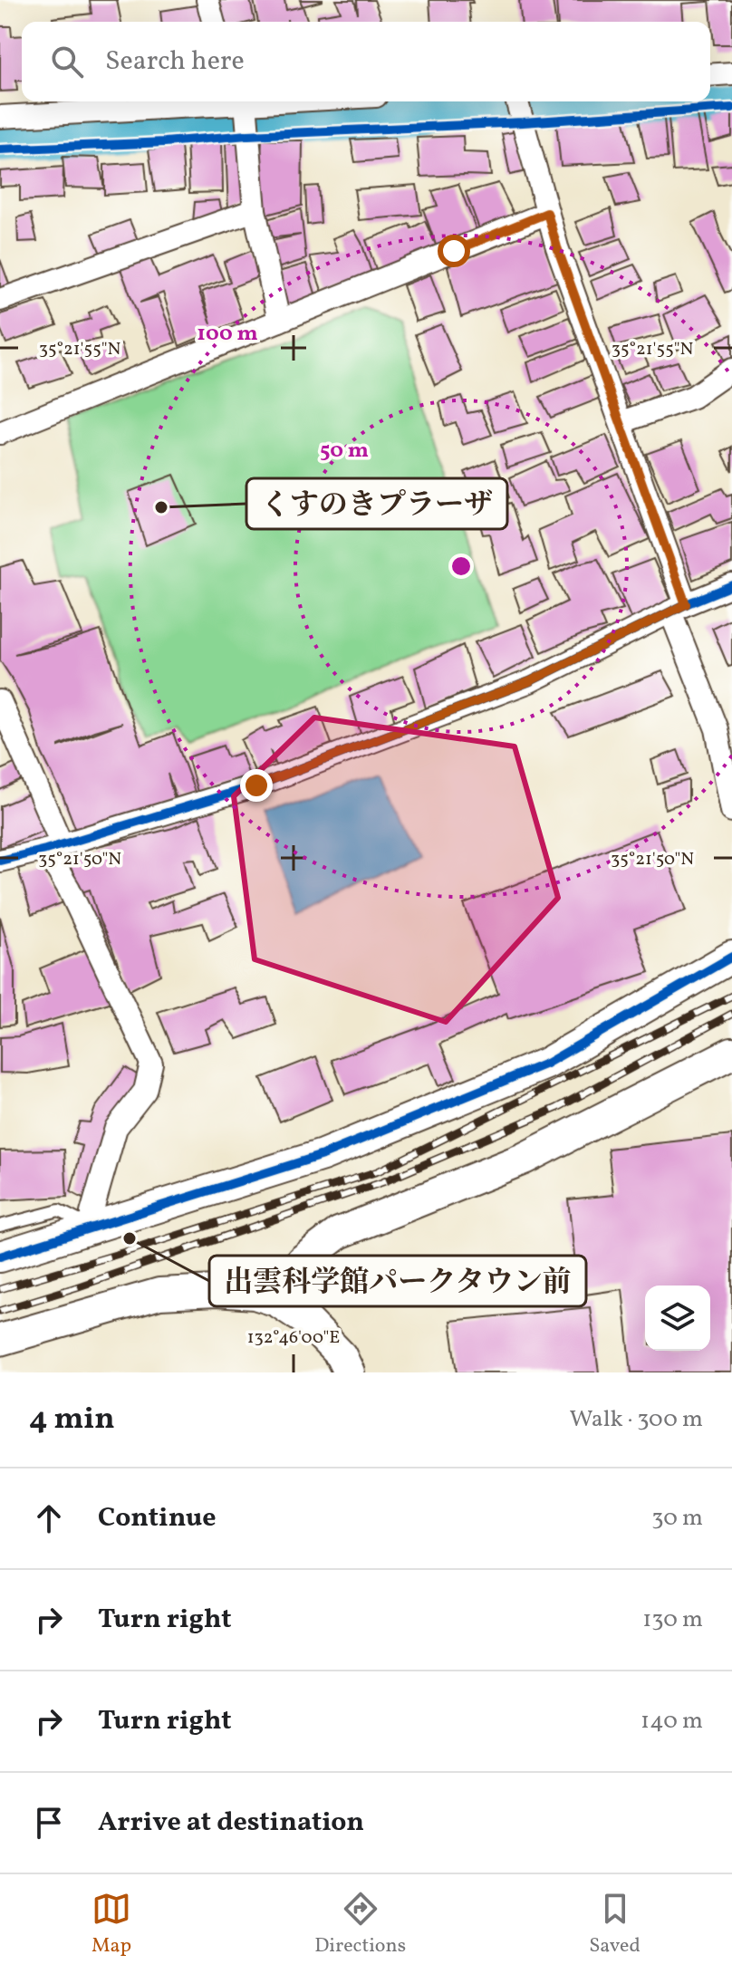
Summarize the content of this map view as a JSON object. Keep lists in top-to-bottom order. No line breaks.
{"places":["くすのきプラーザ","出雲科学館パークタウン前"],"page":{"search":"Search here","heading":["4 min","Walk · 300 m"],"list":[["Continue","30 m"],["Turn right","130 m"],["Turn right","140 m"],"Arrive at destination"],"nav":["Map","Directions","Saved"]},"coordinates":["35°21'55\"N","35°21'50\"N","132°46'00\"E"],"rings":["100 m","50 m"]}
